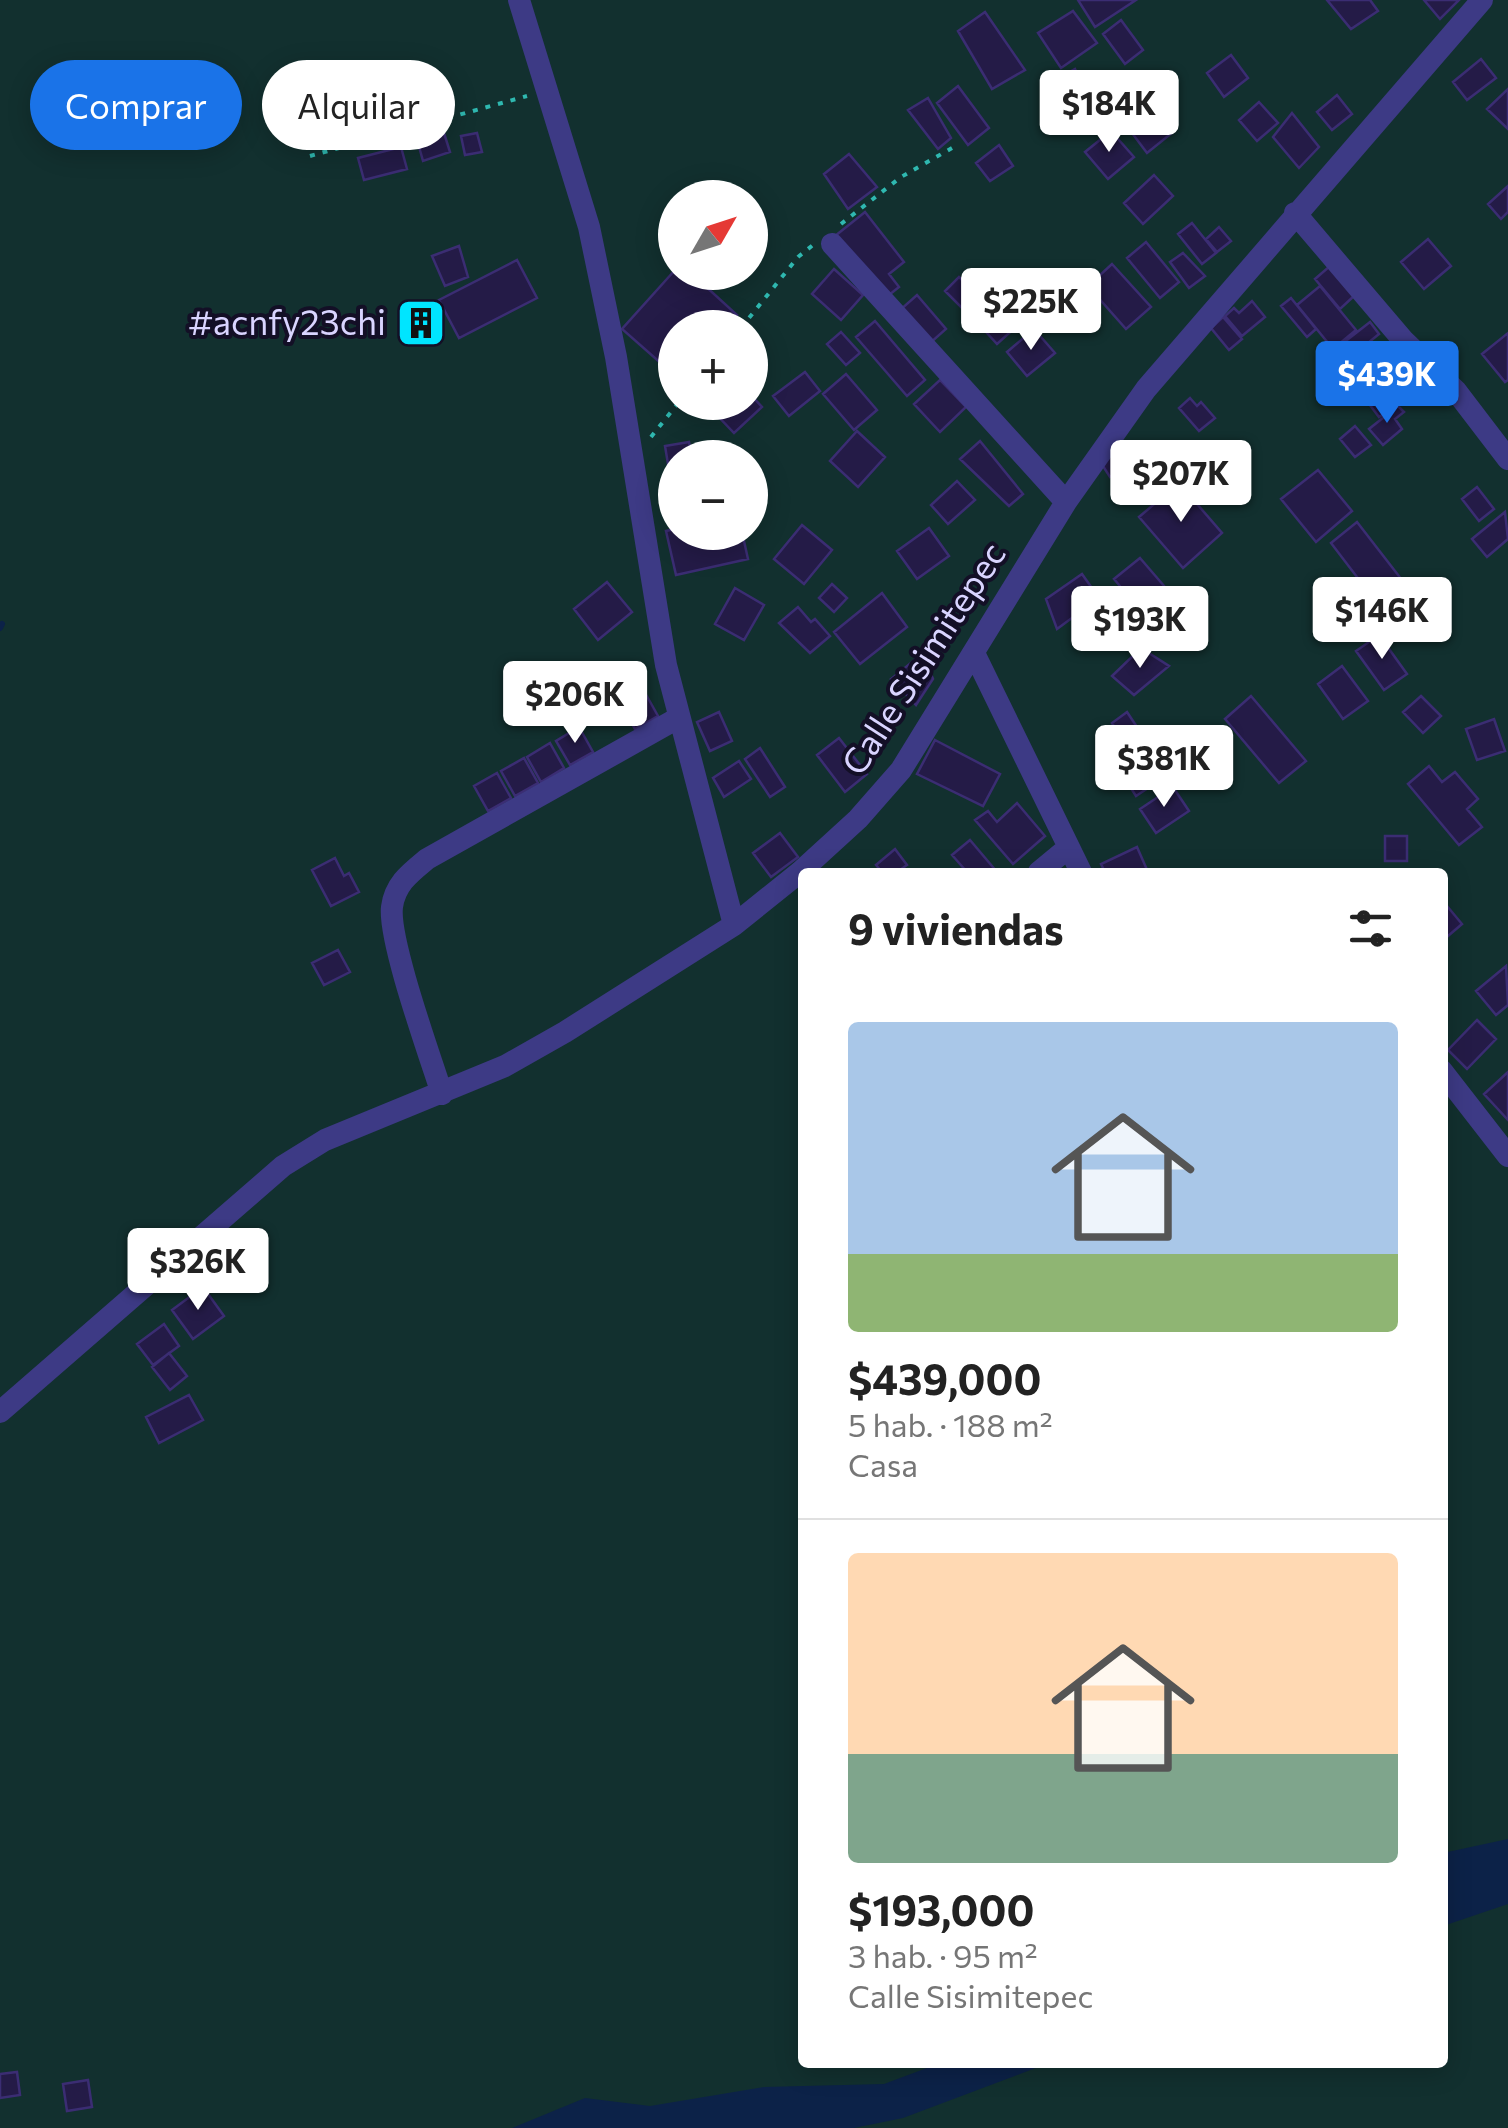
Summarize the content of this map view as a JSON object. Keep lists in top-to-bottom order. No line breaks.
{"streets":{"street":["Calle Sisimitepec"]},"places":{"building":["#acnfy23chi"]},"north":"top right","page":{"chip":["Comprar","Alquilar"],"price":["$184K","$225K","$439K","$207K","$146K","$193K","$206K","$381K","$326K"],"map_buttons":["+","−"],"heading":"9 viviendas","list":[{"name":"$439,000","note":"5 hab. · 188 m² · Casa"},{"name":"$193,000","note":"3 hab. · 95 m² · Calle Sisimitepec"}]}}
